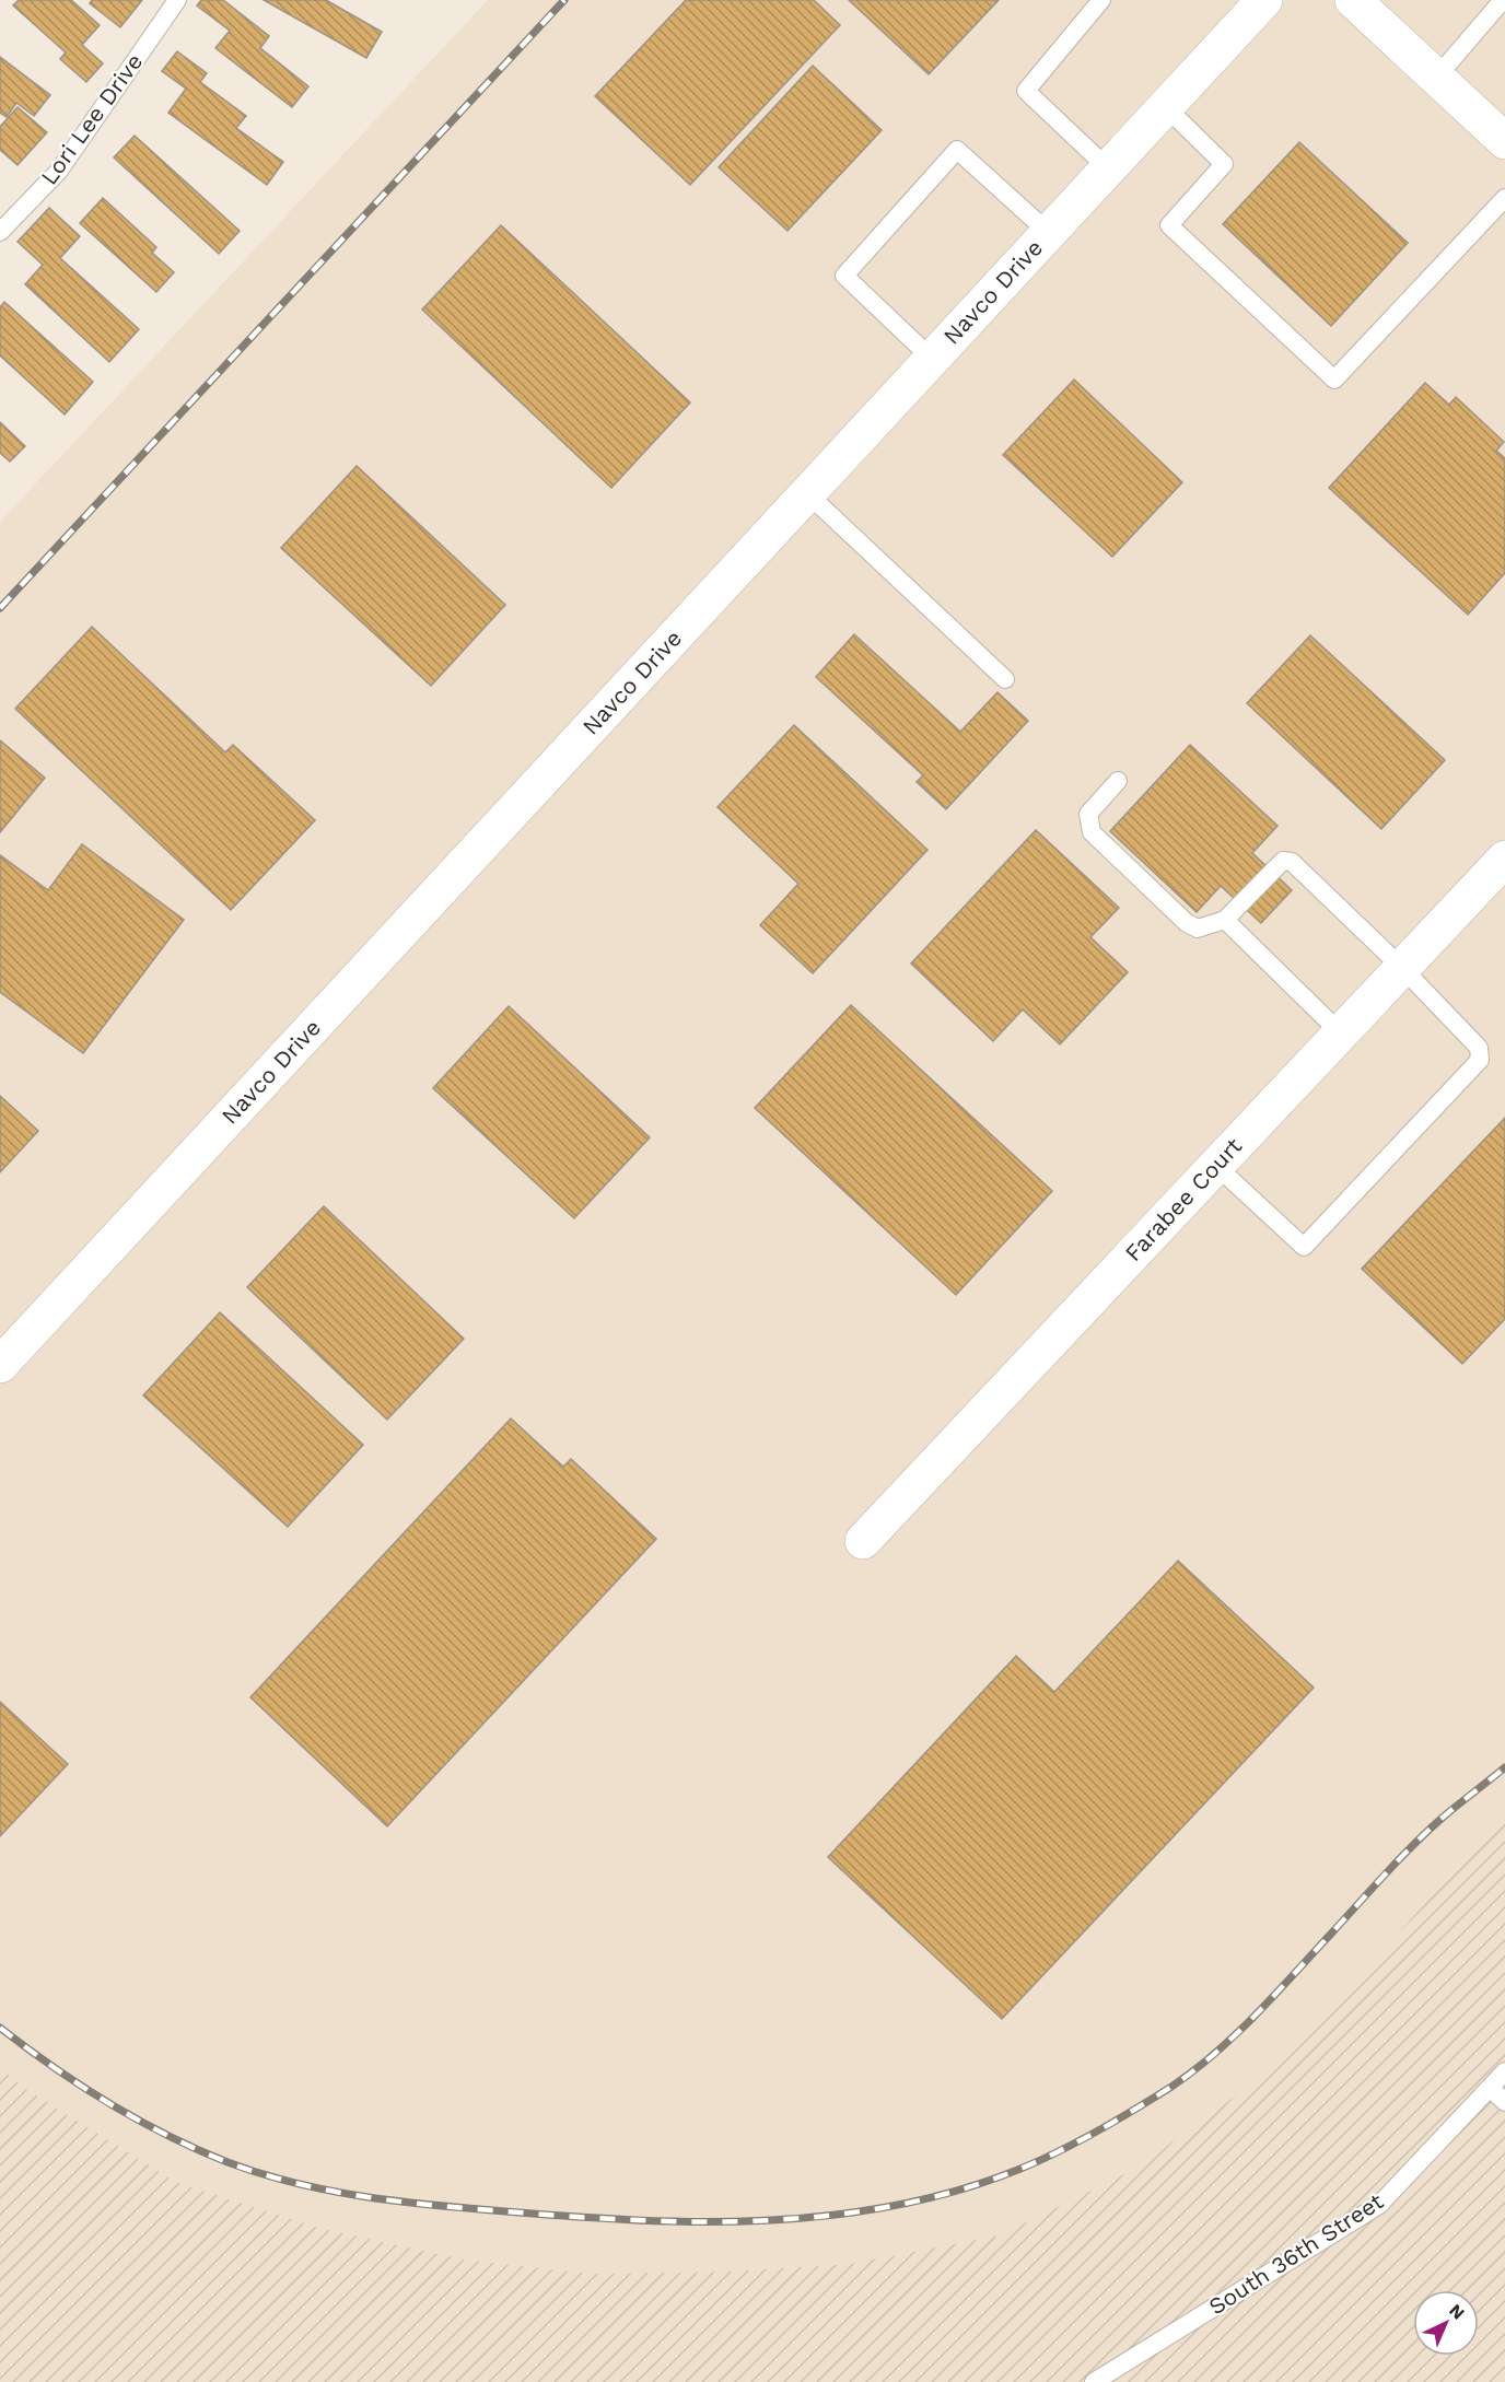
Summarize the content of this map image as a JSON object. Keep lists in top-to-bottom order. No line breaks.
{"streets":{"street":["Navco Drive","Farabee Court"],"lane":["Lori Lee Drive","South 36th Street"]},"north":"top right"}
